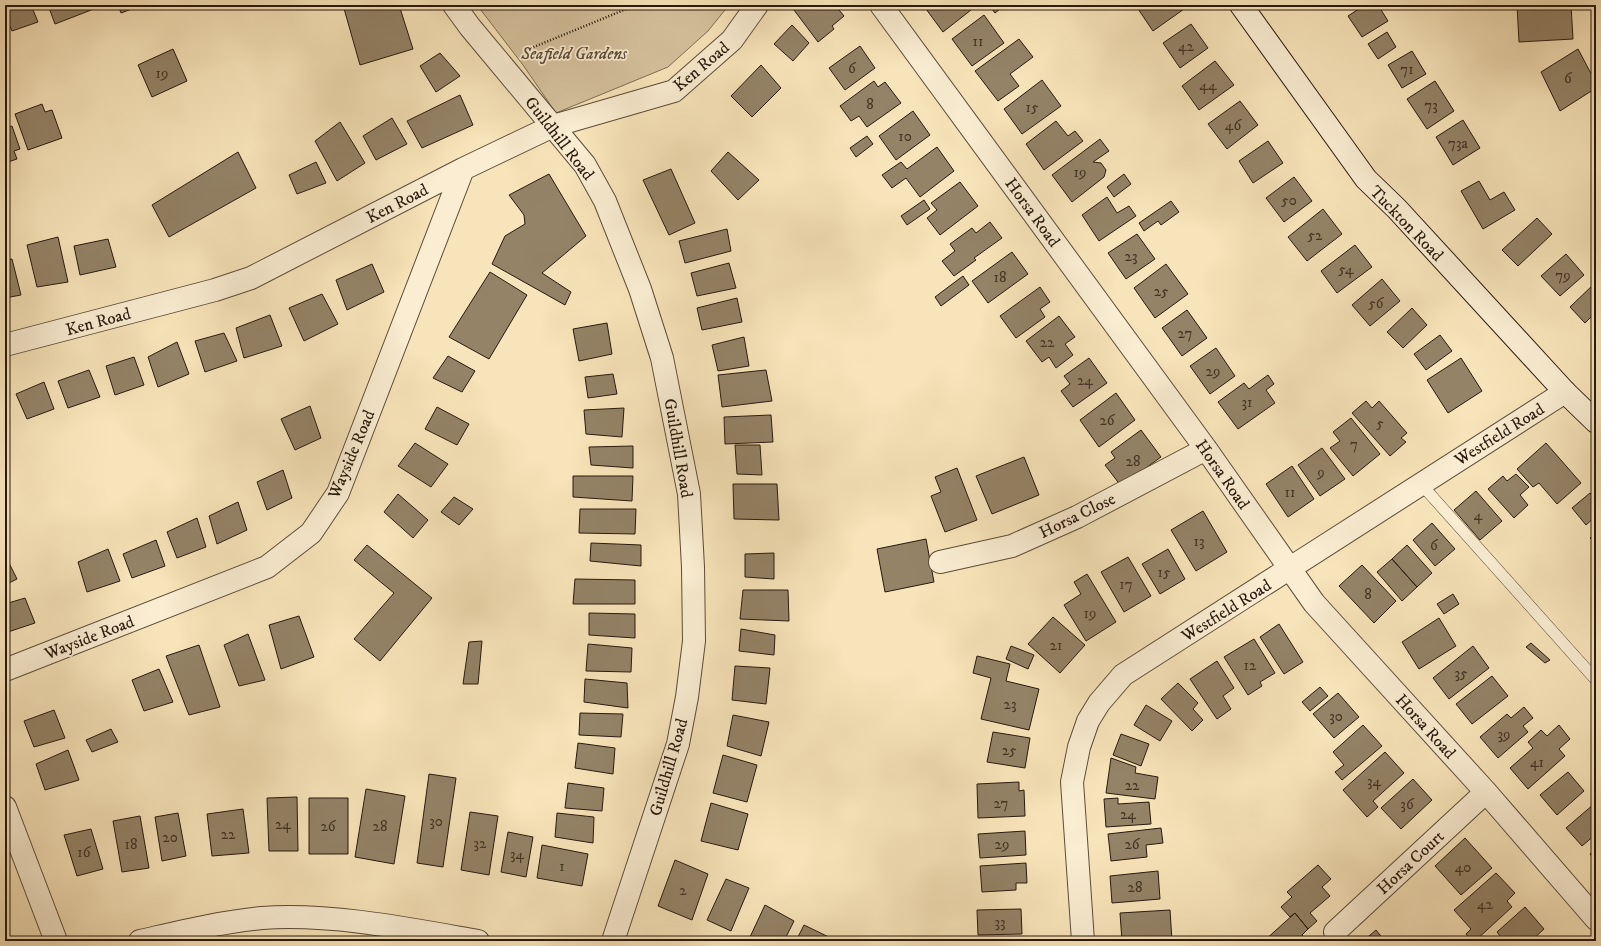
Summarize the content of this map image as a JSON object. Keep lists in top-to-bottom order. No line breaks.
{"streets":{"street":["Ken Road","Guildhill Road","Horsa Road","Tuckton Road","Westfield Road","Wayside Road","Horsa Close","Horsa Court"]},"crossings":[["Ken Road","Guildhill Road"],["Ken Road","Wayside Road"],["Horsa Road","Westfield Road"],["Horsa Road","Horsa Close"],["Horsa Road","Horsa Court"],["Tuckton Road","Westfield Road"]],"parks":["Seafield Gardens"],"house_numbers":["11","42","6","71","19","6","44","8","73","15","46","10","73a","19","50","52","23","54","79","18","25","56","27","22","29","24","31","26","5","7","28","9","11","4","13","6","15","17","8","19","21","12","35","23","30","39","25","41","34","22","27","36","24","30","24","26","28","22","20","32","18","29","26","16","34","1","40","28","2","42","33"]}
